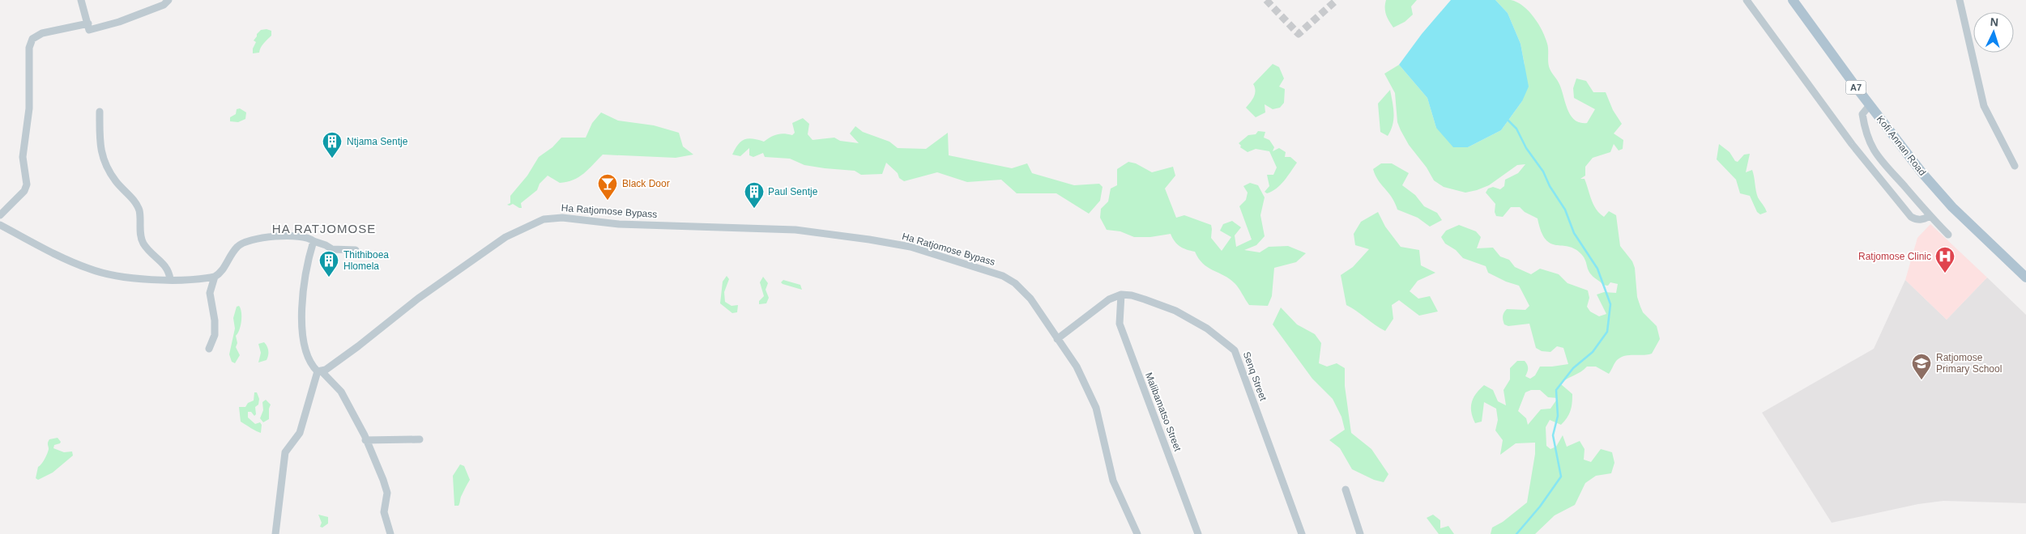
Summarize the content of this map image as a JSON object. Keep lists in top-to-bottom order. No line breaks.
{"streets":{"main road":["A7","Kofi Annan Road"],"street":["Ha Ratjomose Bypass","Senq Street","Malibamatso Street"]},"crossings":[["Senq Street","Malibamatso Street"]],"districts":["HA RATJOMOSE"],"places":{"building":["Ntjama Sentje","Paul Sentje","Thithiboea Hlomela"],"bar":["Black Door"],"hospital":["Ratjomose Clinic"],"school or university":["Ratjomose Primary School"]},"north":"top"}
